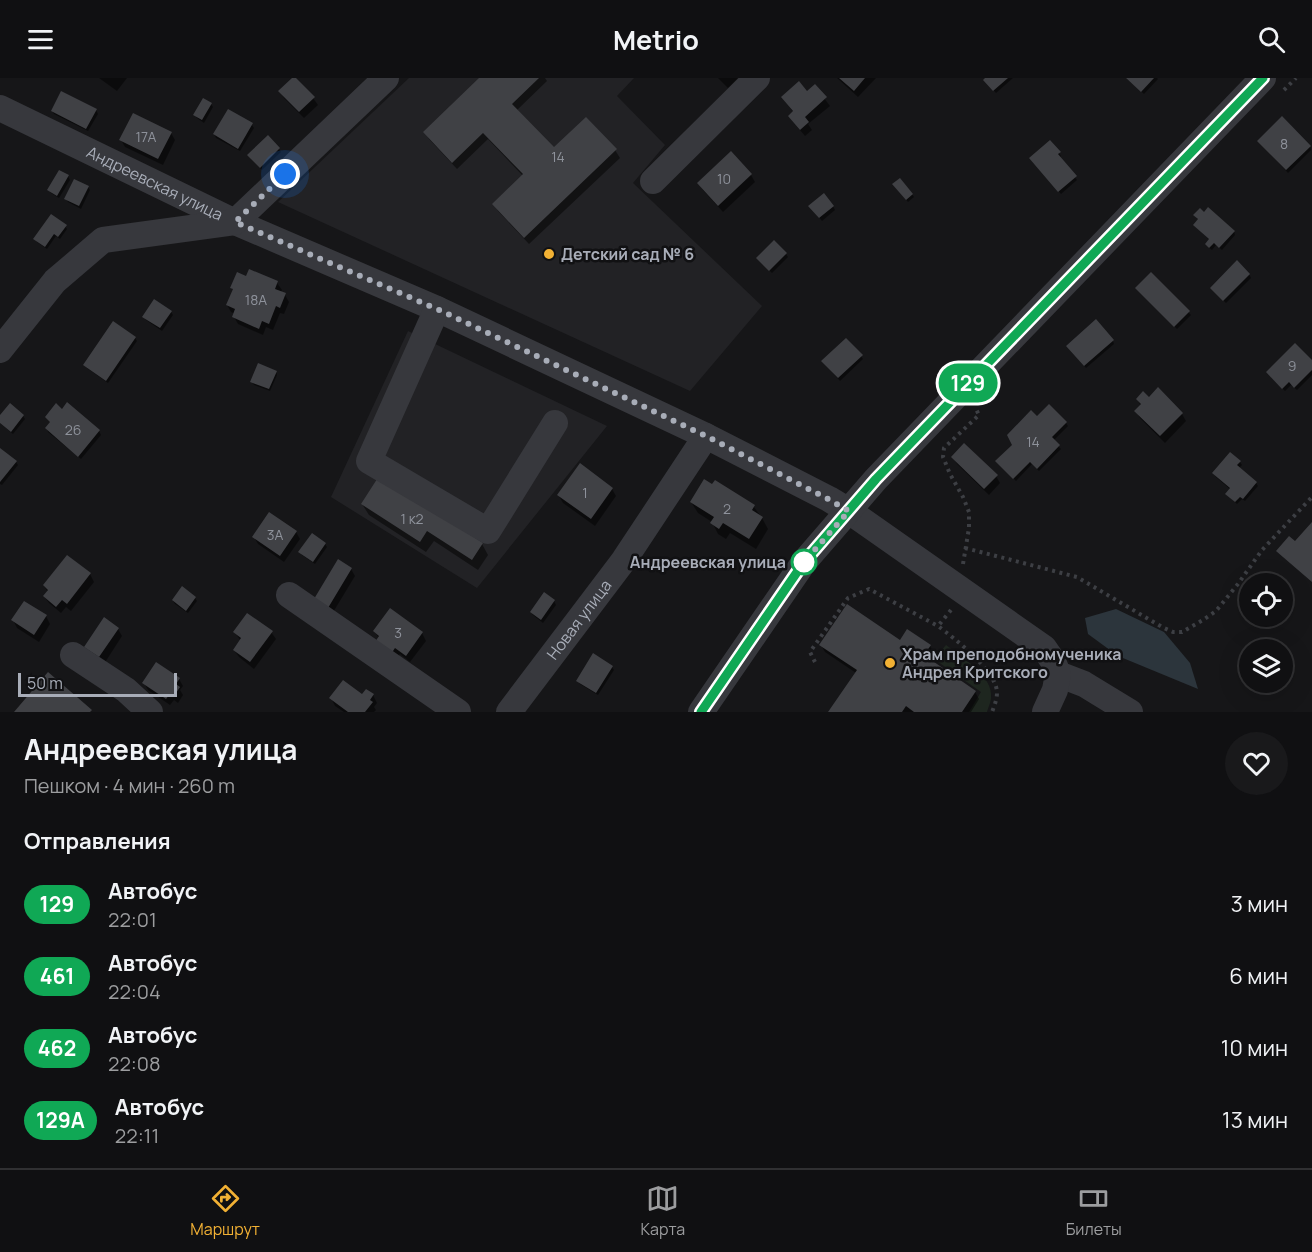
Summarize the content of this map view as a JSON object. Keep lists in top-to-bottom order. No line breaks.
{"streets":{"street":["Андреевская улица","Новая улица"]},"crossings":[["Андреевская улица","Новая улица"]],"places":["Детский сад № 6","Андреевская улица","Храм преподобномученика Андрея Критского"],"lines":["bus line 129"],"house_numbers":["17А","8","14","10","18А","9","26","14","1","2","1 к2","3А","3"],"scale_bar":"50 m","page":{"header":"Metrio","on_map":"129","scale":"50 m","heading":[["Андреевская улица","Пешком · 4 мин · 260 m"],"Отправления"],"list":[{"mark":"129","name":"Автобус","note":"22:01","value":"3 мин"},{"mark":"461","name":"Автобус","note":"22:04","value":"6 мин"},{"mark":"462","name":"Автобус","note":"22:08","value":"10 мин"},{"mark":"129А","name":"Автобус","note":"22:11","value":"13 мин"}],"tabs":["Маршрут","Карта","Билеты"]}}
